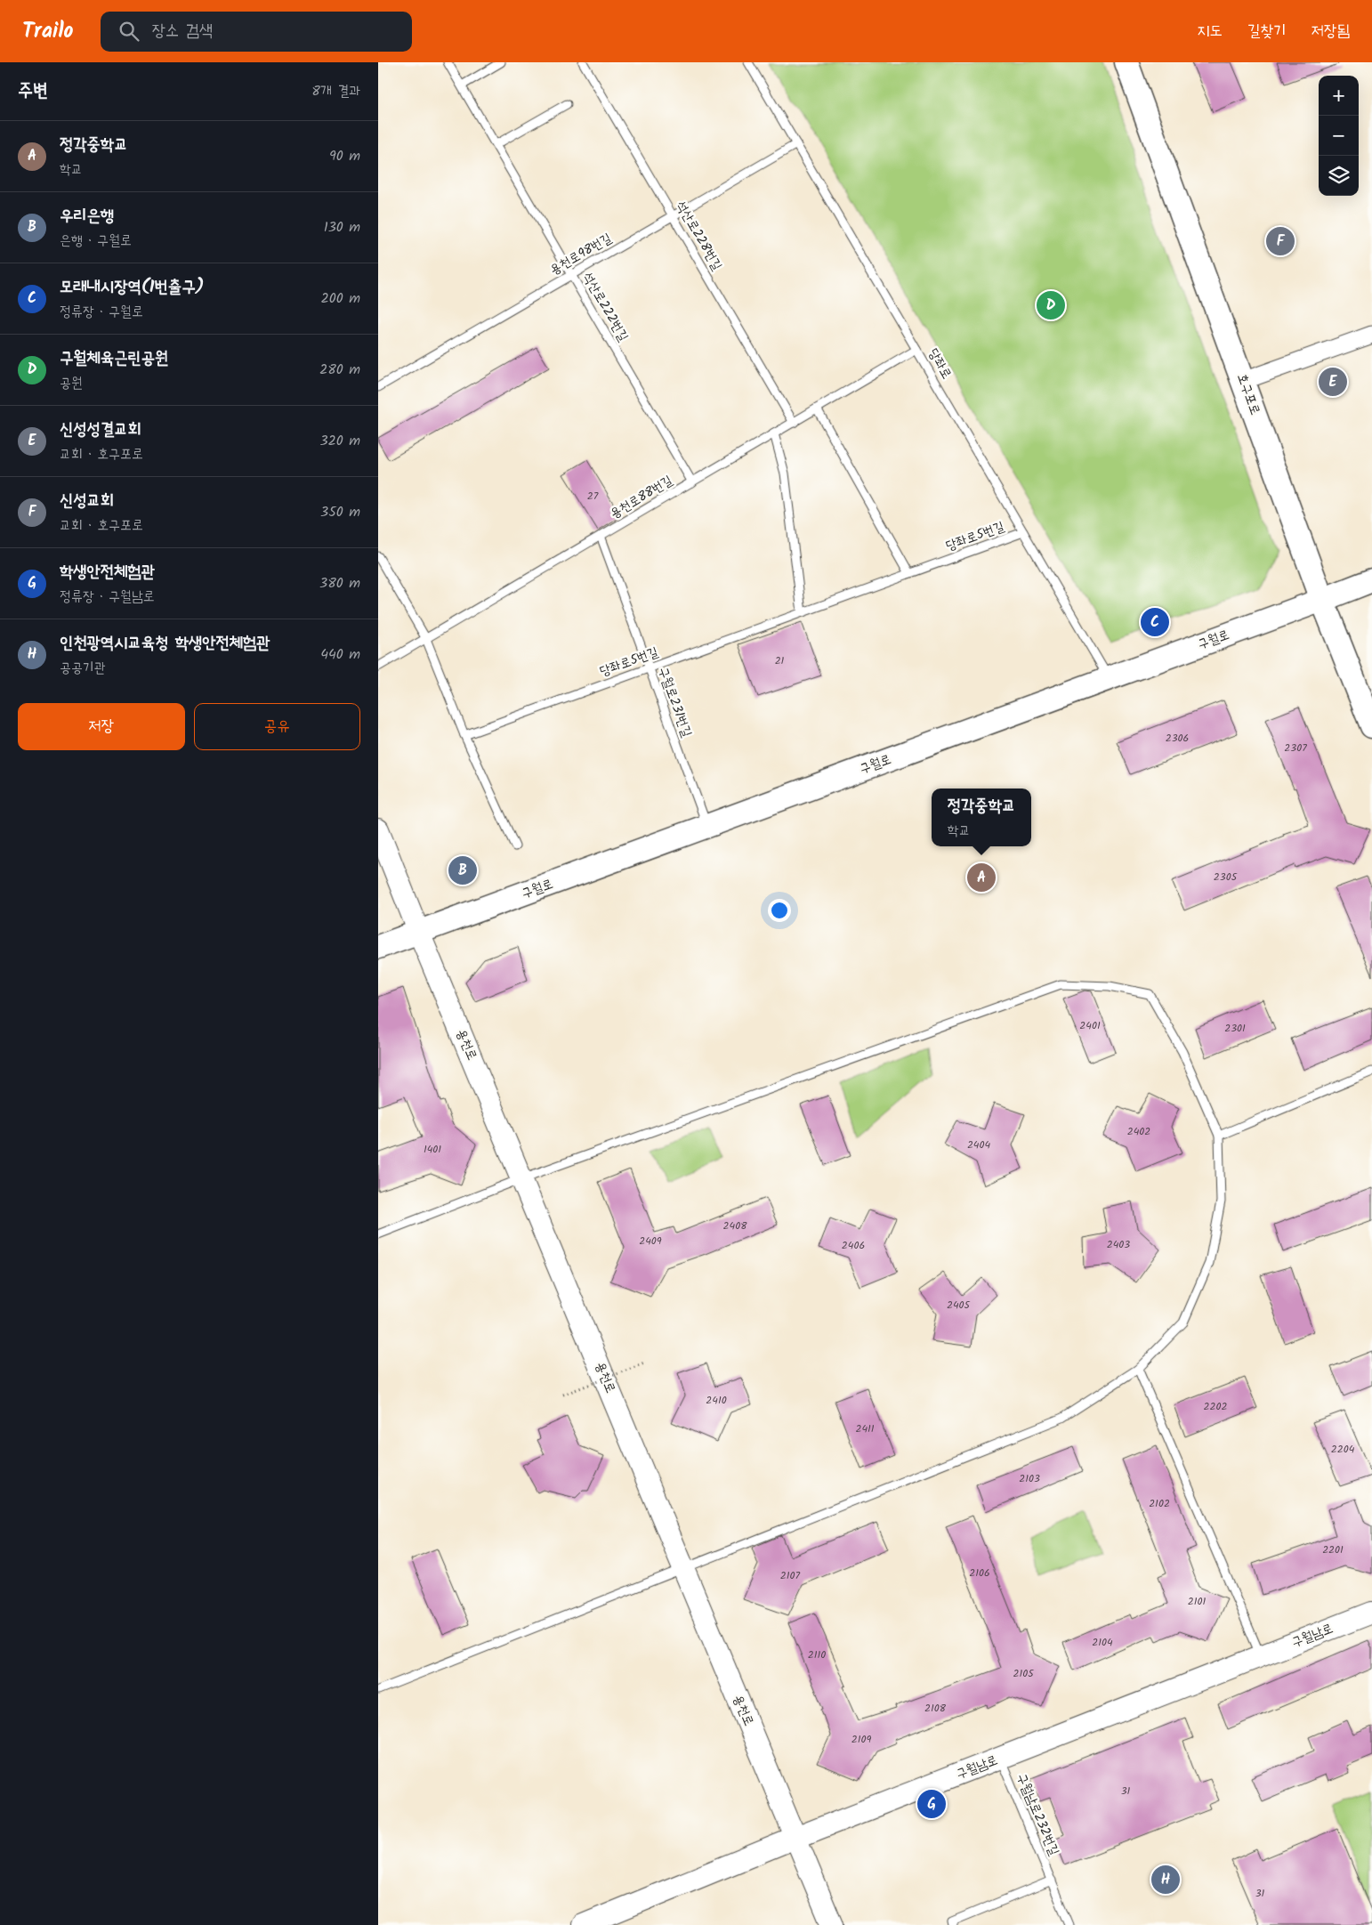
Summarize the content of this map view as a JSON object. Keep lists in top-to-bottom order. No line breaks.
{"streets":{"main road":["호구포로","구월로"],"street":["용천로","구월남로"],"lane":["석산로228번길","용천로98번길","석산로222번길","당좌로","용천로88번길","당좌로5번길","구월로231번길","구월남로232번길"]},"crossings":[["석산로228번길","용천로98번길"],["석산로228번길","용천로88번길"],["용천로98번길","석산로222번길"],["용천로98번길","당좌로"],["석산로222번길","용천로88번길"],["당좌로","용천로88번길"],["당좌로","당좌로5번길"],["당좌로","구월로"],["호구포로","구월로"],["용천로88번길","구월로231번길"],["당좌로5번길","구월로231번길"],["구월로","구월로231번길"],["구월로","용천로"],["용천로","구월남로"],["구월남로","구월남로232번길"]],"house_numbers":["27","21","2306","2307","2305","2401","2301","2402","2404","1401","2408","2409","2403","2406","2405","2410","2202","2411","2204","2103","2102","2201","2106","2107","2101","2104","2110","2105","2108","2109","31","31"],"page":{"header":"Trailo","search":"장소 검색","nav":["지도","길찾기","저장됨"],"heading":["주변","8개 결과"],"map_buttons":["+","−"],"list":[{"mark":"A","name":"정각중학교","note":"학교","value":"90 m"},{"mark":"B","name":"우리은행","note":"은행 · 구월로","value":"130 m"},{"mark":"C","name":"모래내시장역(1번출구)","note":"정류장 · 구월로","value":"200 m"},{"mark":"D","name":"구월체육근린공원","note":"공원","value":"280 m"},{"mark":"E","name":"신성성결교회","note":"교회 · 호구포로","value":"320 m"},{"mark":"F","name":"신성교회","note":"교회 · 호구포로","value":"350 m"},{"mark":"G","name":"학생안전체험관","note":"정류장 · 구월남로","value":"380 m"},{"mark":"H","name":"인천광역시교육청 학생안전체험관","note":"공공기관","value":"440 m"}],"pins":["F","D","E","C","B","A","G","H"],"buttons":["저장","공유"],"popup":["정각중학교","학교"]}}
